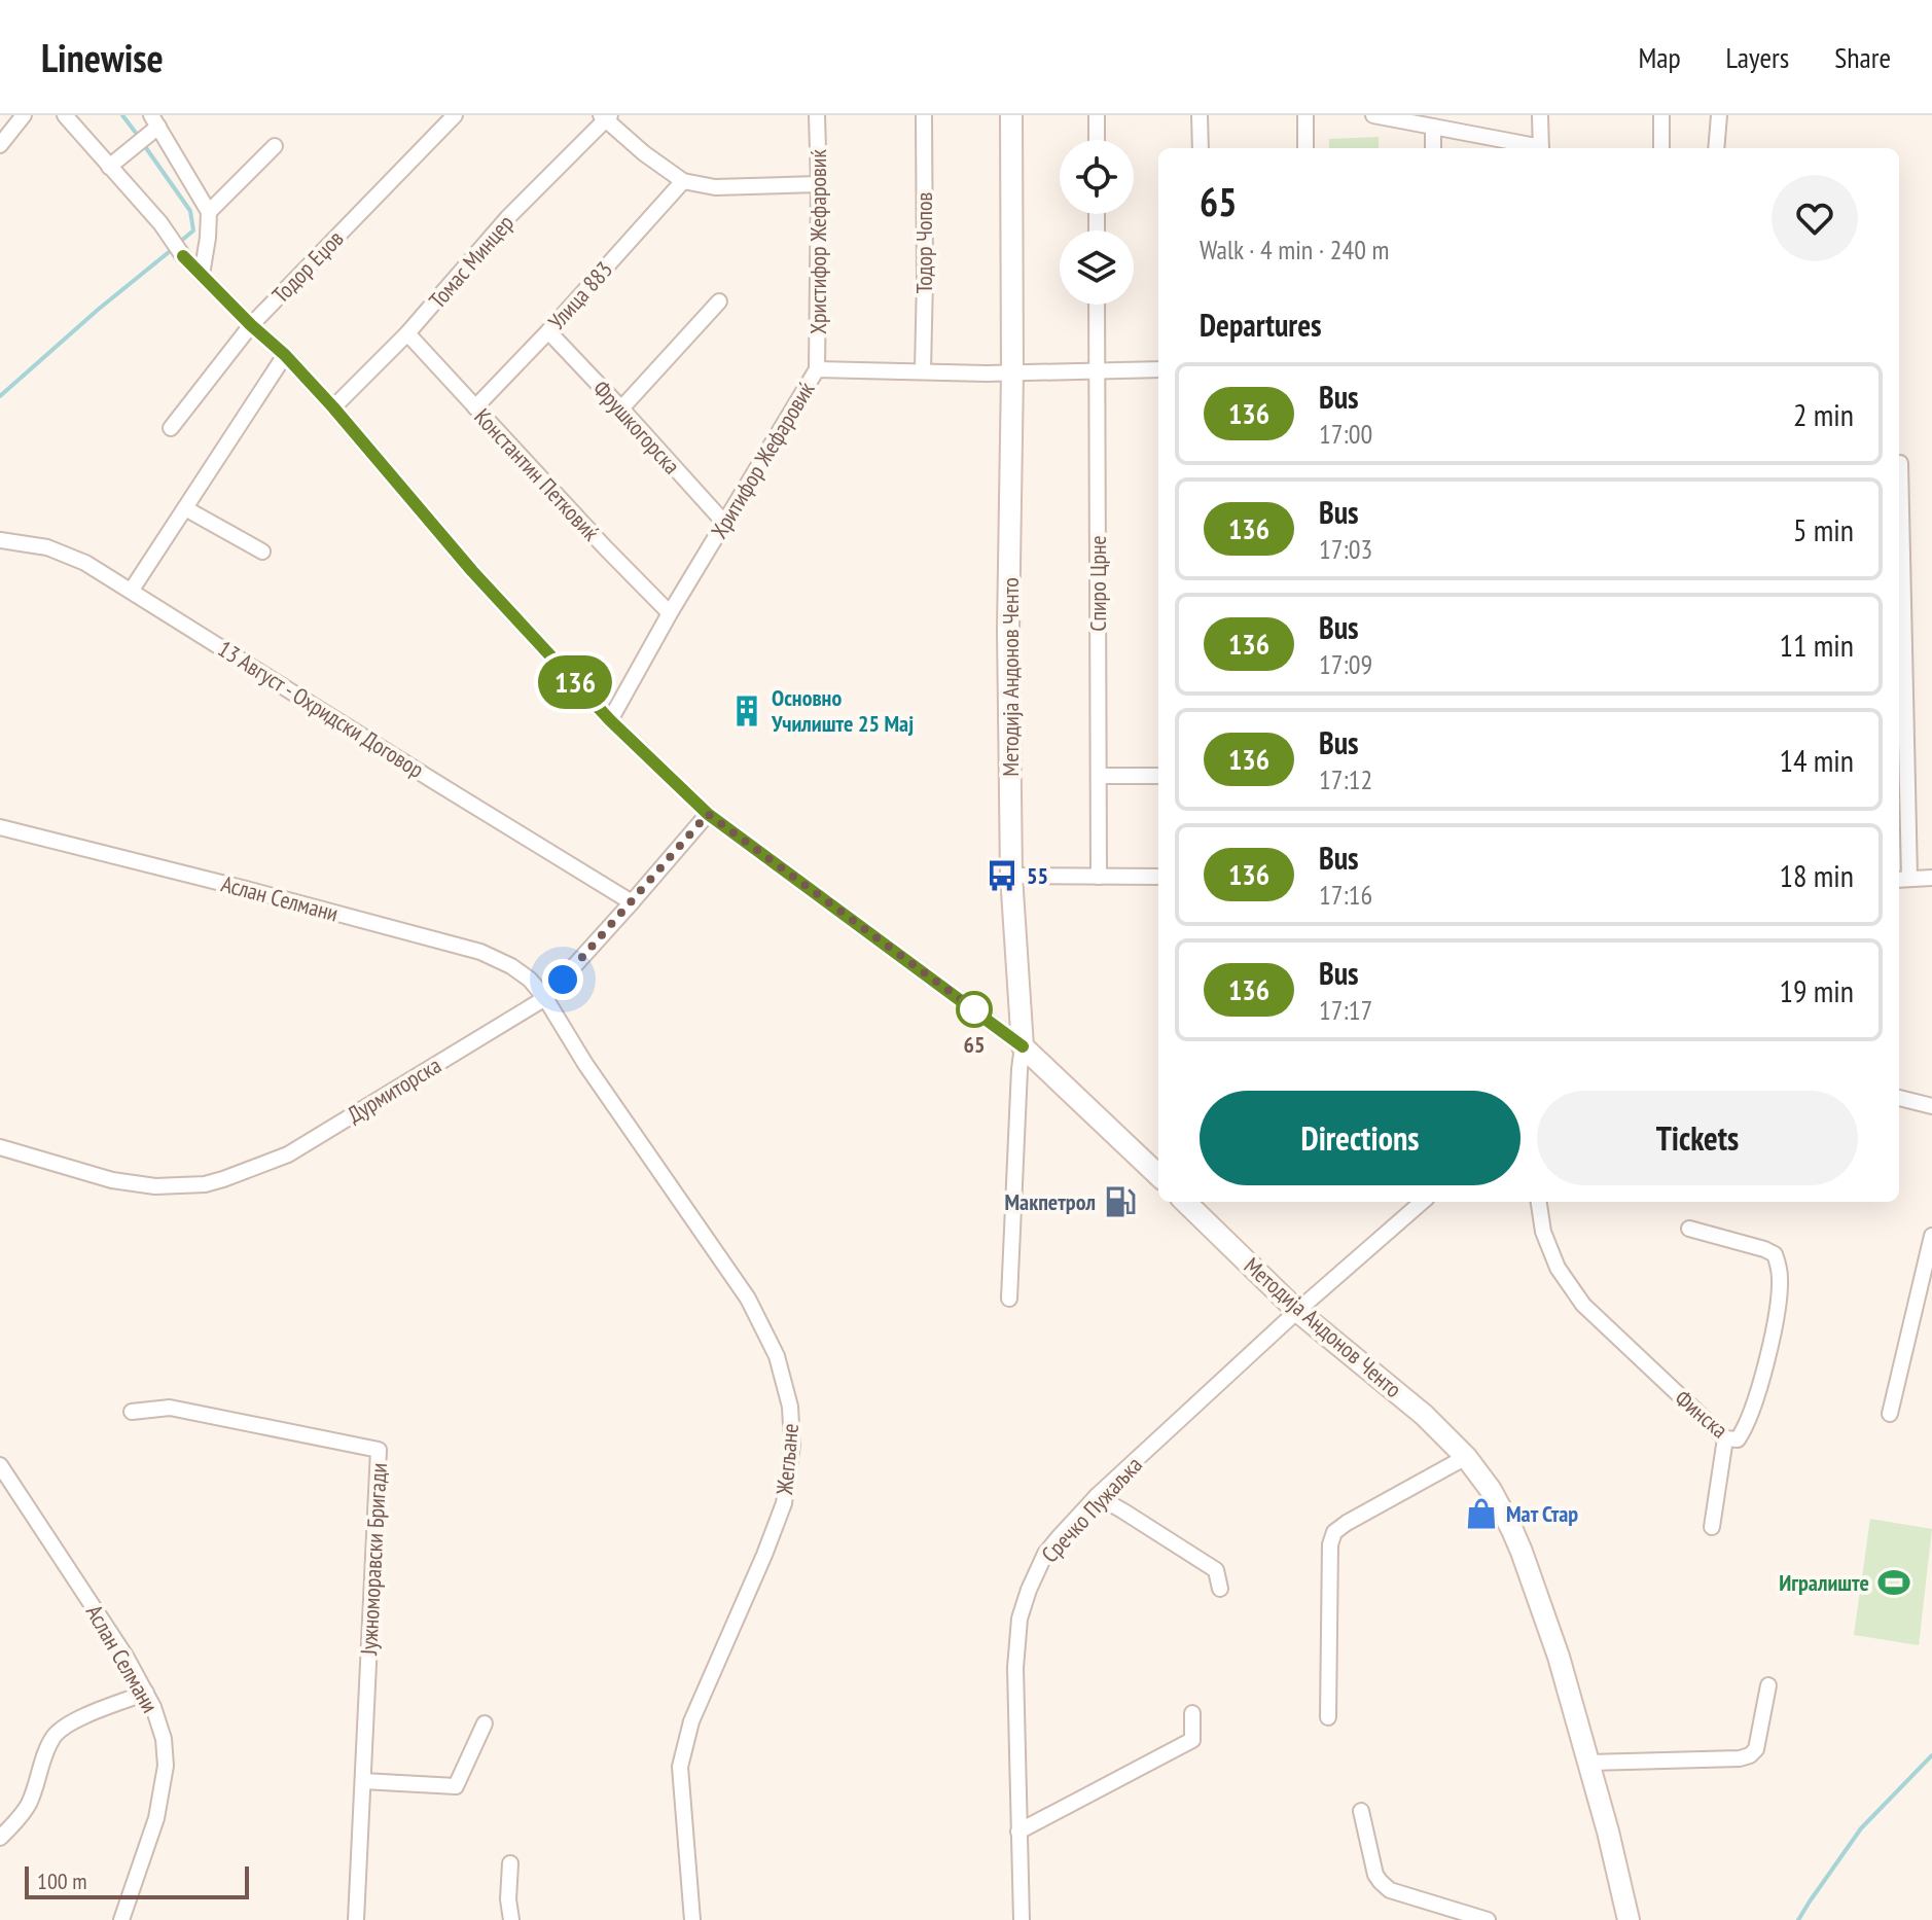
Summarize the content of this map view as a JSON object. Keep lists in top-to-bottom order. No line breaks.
{"streets":{"main road":["Методија Андонов Ченто"],"street":["Христифор Жефаровиќ","Тодор Чопов","Томас Минцер","Тодор Еџов","Улица 883","Фрушкогорска","Хритифор Жефаровиќ","Константин Петковиќ","Спиро Црне","13 Август - Охридски Договор","Аслан Селмани","Дурмиторска","Финска","Жегљане","Сречко Пужаљка","Јужноморавски Бригади"]},"crossings":[["Христифор Жефаровиќ","Хритифор Жефаровиќ"],["Тодор Чопов","Хритифор Жефаровиќ"],["Томас Минцер","Константин Петковиќ"],["Улица 883","Фрушкогорска"],["Улица 883","Константин Петковиќ"],["Фрушкогорска","Хритифор Жефаровиќ"],["Хритифор Жефаровиќ","Константин Петковиќ"],["Хритифор Жефаровиќ","Спиро Црне"],["Хритифор Жефаровиќ","Методија Андонов Ченто"],["Методија Андонов Ченто","Сречко Пужаљка"],["13 Август - Охридски Договор","Дурмиторска"],["Аслан Селмани","Дурмиторска"],["Аслан Селмани","Жегљане"],["Дурмиторска","Жегљане"]],"places":{"building":["Основно Училиште 25 Мај"],"bus stop":["55"],"other":["65"],"fuel station":["Макпетрол"],"shop":["Мат Стар"],"sports":["Игралиште"]},"lines":["bus line 136"],"scale_bar":"100 m","page":{"header":"Linewise","nav":["Map","Layers","Share"],"on_map":"136","heading":[["65","Walk · 4 min · 240 m"],"Departures"],"list":[{"mark":"136","name":"Bus","note":"17:00","value":"2 min"},{"mark":"136","name":"Bus","note":"17:03","value":"5 min"},{"mark":"136","name":"Bus","note":"17:09","value":"11 min"},{"mark":"136","name":"Bus","note":"17:12","value":"14 min"},{"mark":"136","name":"Bus","note":"17:16","value":"18 min"},{"mark":"136","name":"Bus","note":"17:17","value":"19 min"}],"buttons":["Directions","Tickets"],"scale":"100 m"}}
